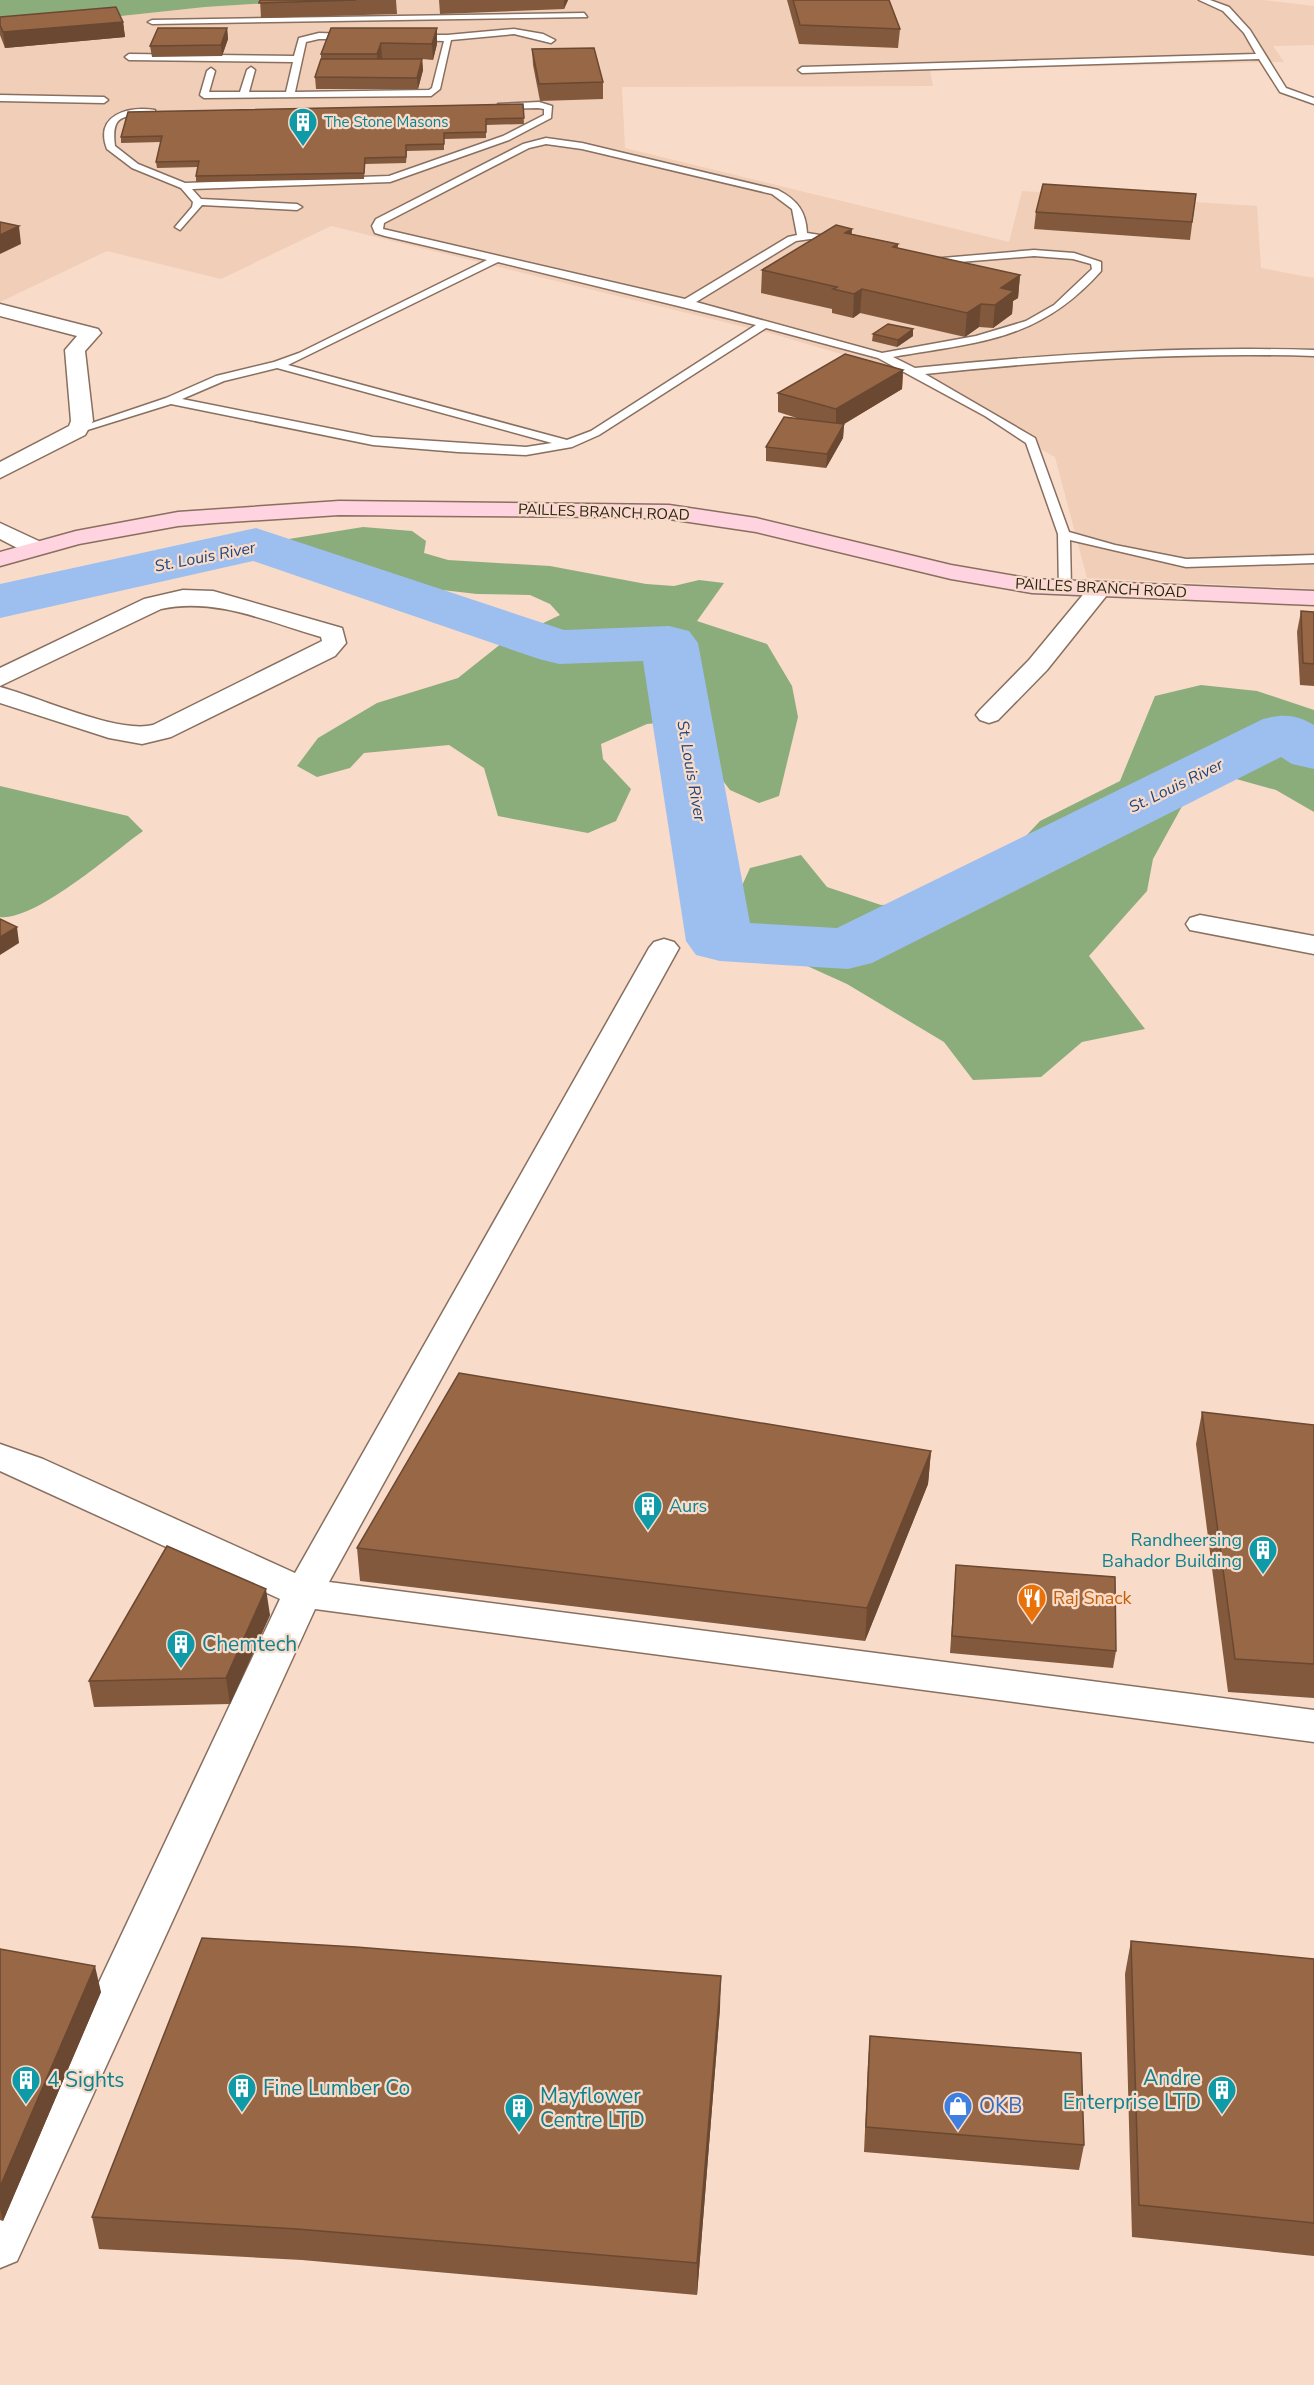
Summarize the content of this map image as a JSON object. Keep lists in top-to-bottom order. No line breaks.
{"streets":{"main road":["PAILLES BRANCH ROAD"]},"water":["St. Louis River"],"places":{"building":["The Stone Masons","Aurs","Randheersing Bahador Building","Chemtech","4 Sights","Fine Lumber Co","Andre Enterprise LTD","Mayflower Centre LTD"],"restaurant":["Raj Snack"],"shop":["OKB"]}}
